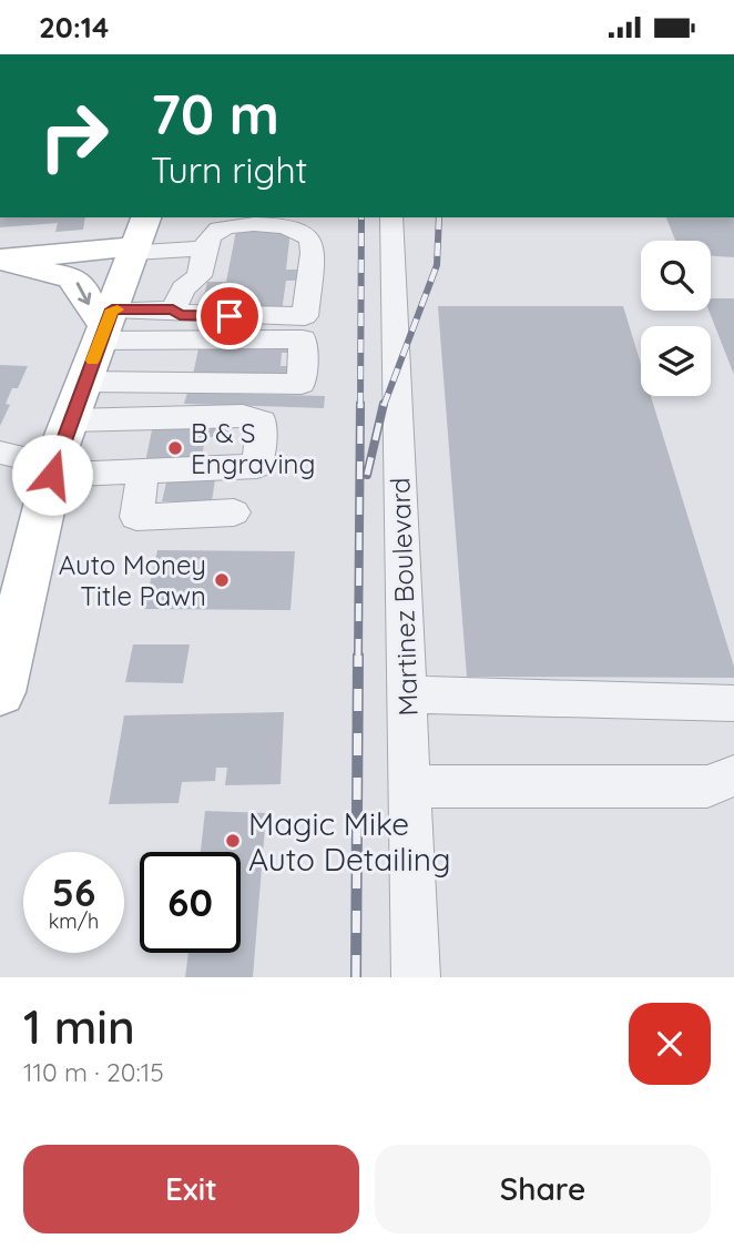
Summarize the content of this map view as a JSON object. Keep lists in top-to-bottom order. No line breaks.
{"streets":{"street":["Martinez Boulevard"]},"places":["B & S Engraving","Auto Money Title Pawn","Magic Mike Auto Detailing"],"page":{"status":"20:14","turn":["70 m","Turn right"],"speed":"56 km/h","limit":"60","heading":["1 min","110 m · 20:15"],"buttons":["Exit","Share"]}}
